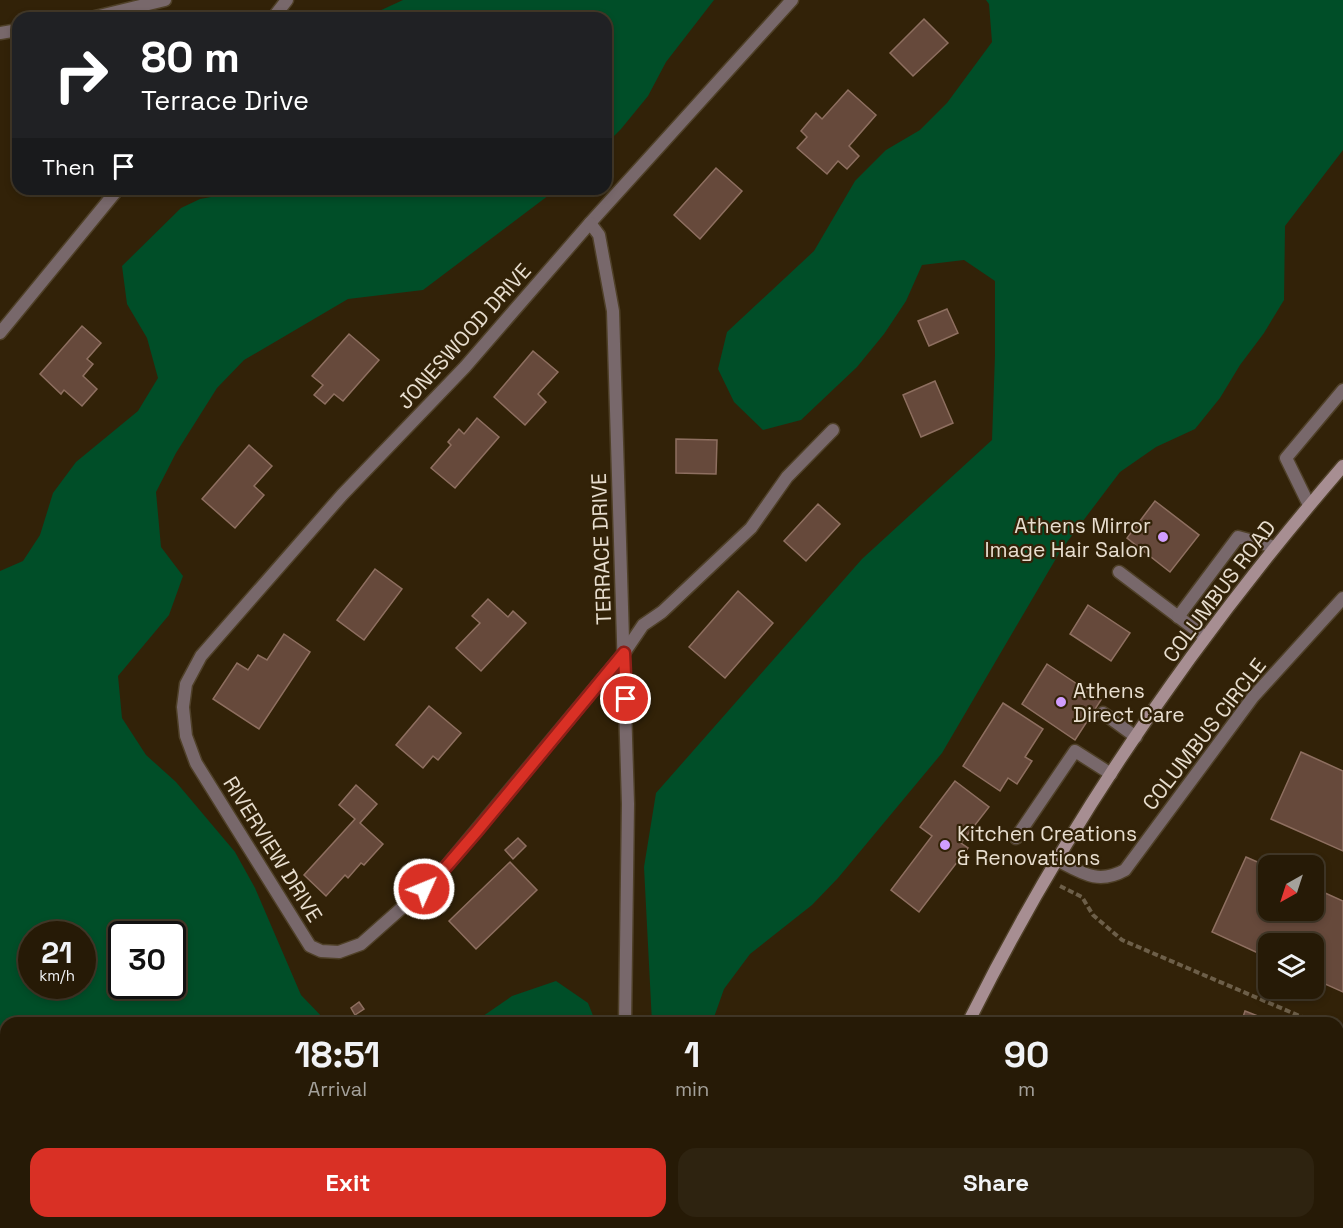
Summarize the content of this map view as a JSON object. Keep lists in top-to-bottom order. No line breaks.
{"streets":{"main road":["COLUMBUS ROAD"],"street":["JONESWOOD DRIVE","TERRACE DRIVE","COLUMBUS CIRCLE","RIVERVIEW DRIVE"]},"crossings":[["JONESWOOD DRIVE","TERRACE DRIVE"],["JONESWOOD DRIVE","RIVERVIEW DRIVE"],["TERRACE DRIVE","RIVERVIEW DRIVE"],["COLUMBUS ROAD","COLUMBUS CIRCLE"]],"places":["Athens Mirror Image Hair Salon","Athens Direct Care","Kitchen Creations & Renovations"],"north":"bottom left","page":{"turn":["80 m","Terrace Drive"],"then":"Then","speed":"21 km/h","limit":"30","eta":["18:51","Arrival","1","min","90","m"],"buttons":["Exit","Share"]}}
